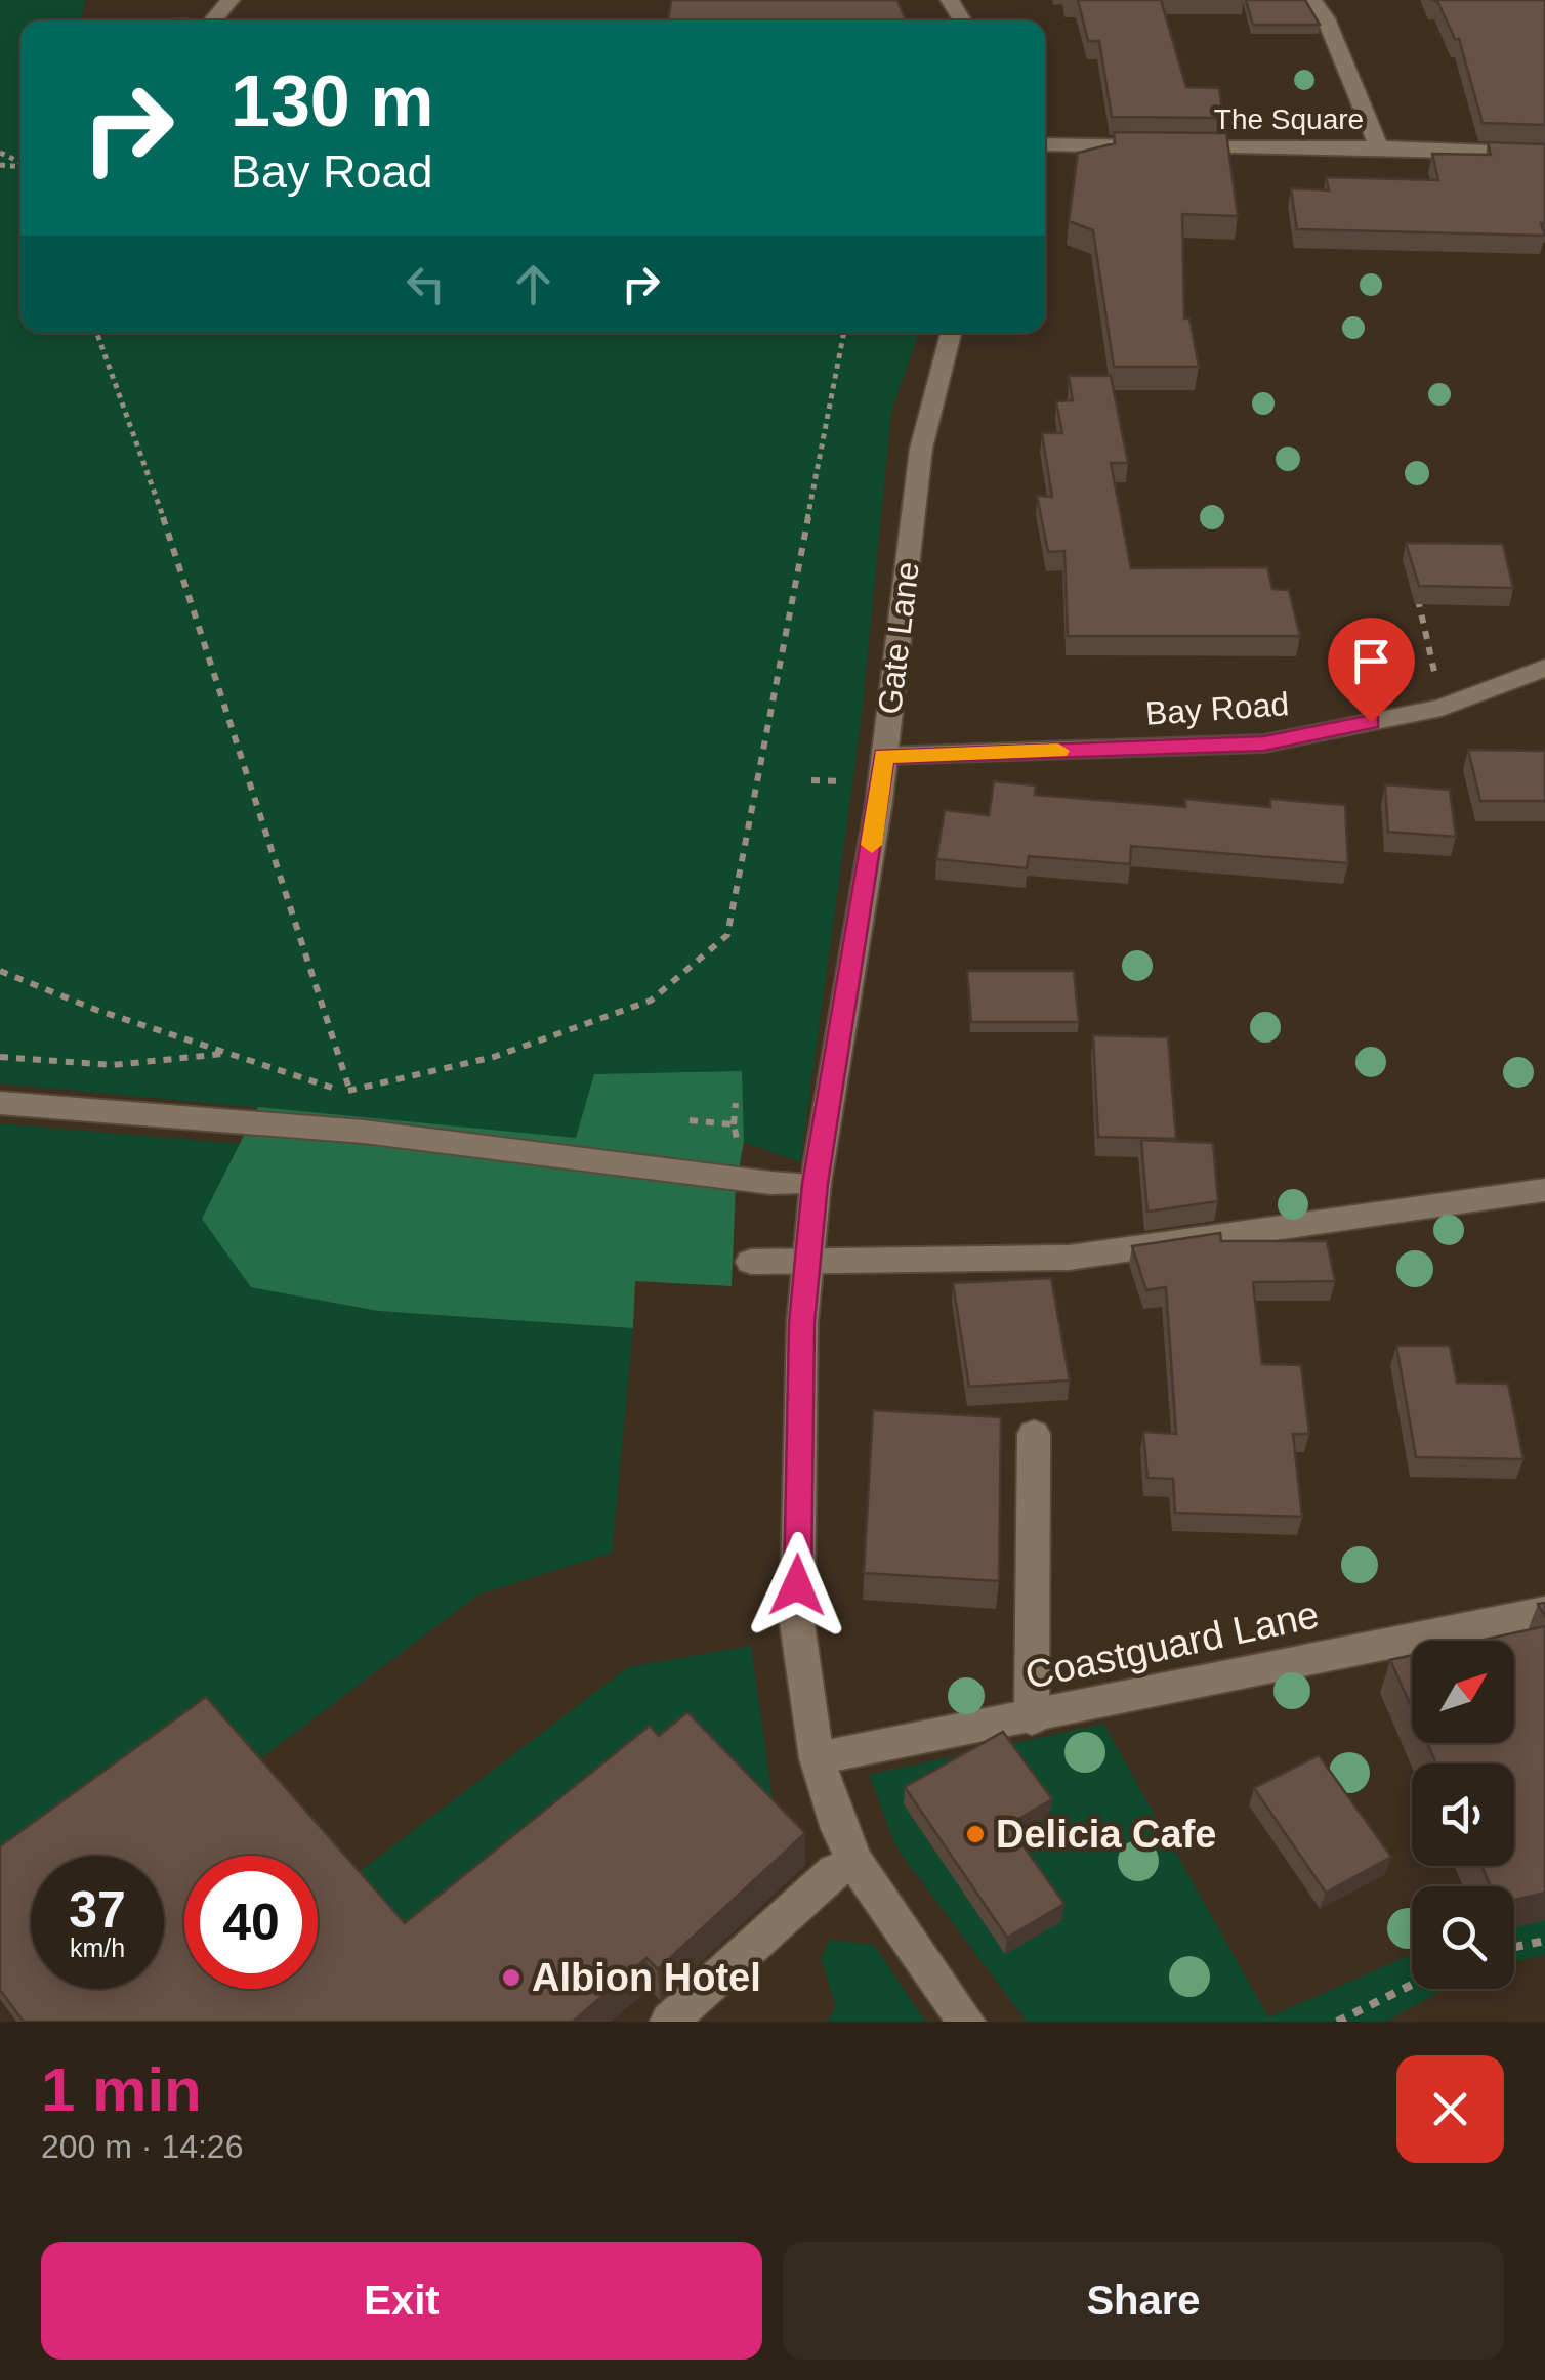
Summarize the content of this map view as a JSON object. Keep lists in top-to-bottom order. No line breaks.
{"streets":{"street":["The Square","Gate Lane","Bay Road","Coastguard Lane"]},"crossings":[["Gate Lane","Bay Road"],["Gate Lane","Coastguard Lane"]],"places":["Delicia Cafe","Albion Hotel"],"north":"top right","page":{"turn":["130 m","Bay Road"],"speed":"37 km/h","limit":"40","heading":["1 min","200 m · 14:26"],"buttons":["Exit","Share"]}}
